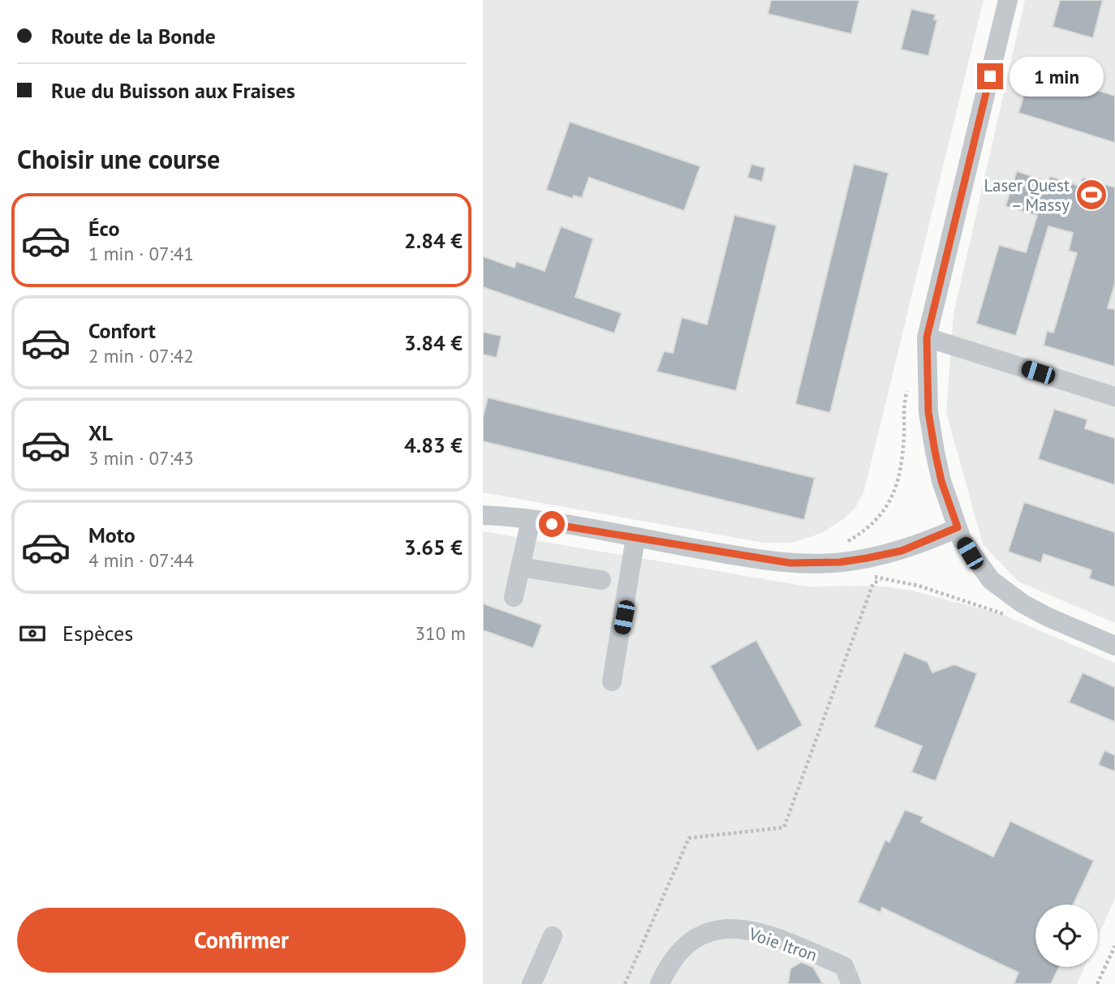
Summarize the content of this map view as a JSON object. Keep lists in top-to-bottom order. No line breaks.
{"streets":{"street":["Voie Itron"]},"places":{"sports":["Laser Quest – Massy"]},"page":{"banner":["Route de la Bonde","Rue du Buisson aux Fraises"],"bubble":"1 min","heading":"Choisir une course","list":[{"name":"Éco","note":"1 min · 07:41","value":"2.84 €"},{"name":"Confort","note":"2 min · 07:42","value":"3.84 €"},{"name":"XL","note":"3 min · 07:43","value":"4.83 €"},{"name":"Moto","note":"4 min · 07:44","value":"3.65 €"}],"pay":["Espèces","310 m"],"buttons":"Confirmer"}}
